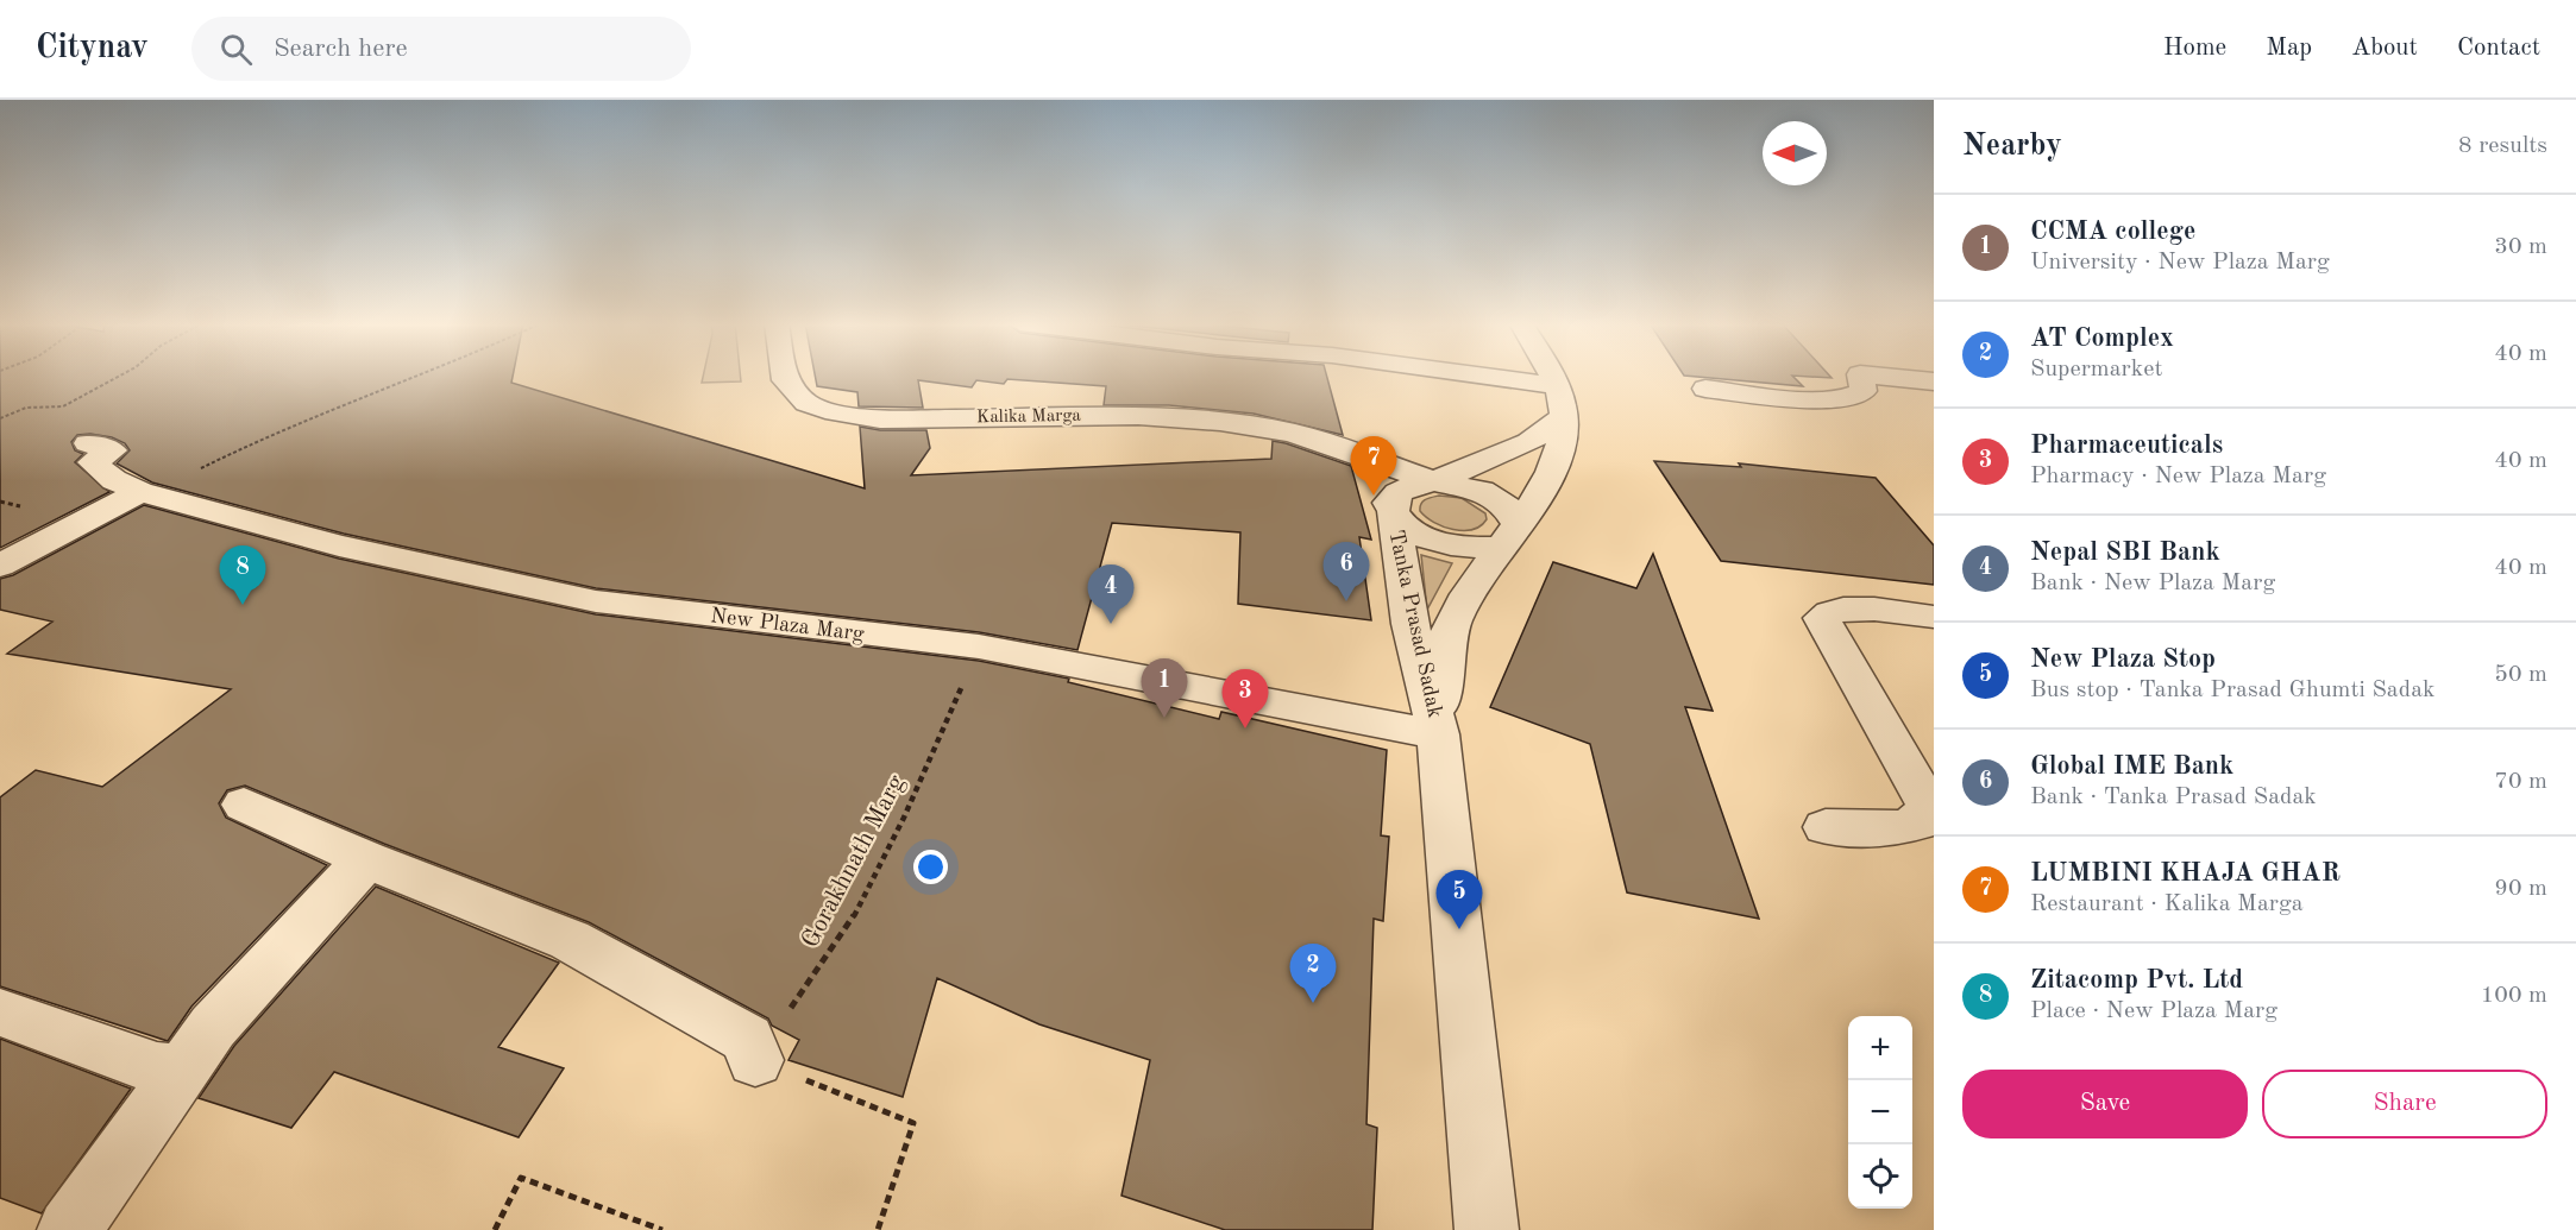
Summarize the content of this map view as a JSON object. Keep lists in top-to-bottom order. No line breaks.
{"streets":{"street":["Kalika Marga","Tanka Prasad Sadak","New Plaza Marg"],"path":["Gorakhnath Marg"]},"crossings":[["Kalika Marga","Tanka Prasad Sadak"],["Tanka Prasad Sadak","New Plaza Marg"],["New Plaza Marg","Gorakhnath Marg"]],"north":"left","page":{"header":"Citynav","search":"Search here","nav":["Home","Map","About","Contact"],"heading":["Nearby","8 results"],"list":[{"mark":"1","name":"CCMA college","note":"University · New Plaza Marg","value":"30 m"},{"mark":"2","name":"AT Complex","note":"Supermarket","value":"40 m"},{"mark":"3","name":"Pharmaceuticals","note":"Pharmacy · New Plaza Marg","value":"40 m"},{"mark":"4","name":"Nepal SBI Bank","note":"Bank · New Plaza Marg","value":"40 m"},{"mark":"5","name":"New Plaza Stop","note":"Bus stop · Tanka Prasad Ghumti Sadak","value":"50 m"},{"mark":"6","name":"Global IME Bank","note":"Bank · Tanka Prasad Sadak","value":"70 m"},{"mark":"7","name":"LUMBINI KHAJA GHAR","note":"Restaurant · Kalika Marga","value":"90 m"},{"mark":"8","name":"Zitacomp Pvt. Ltd","note":"Place · New Plaza Marg","value":"100 m"}],"pins":["7","6","8","4","1","3","5","2"],"map_buttons":["+","−"],"buttons":["Save","Share"]}}
